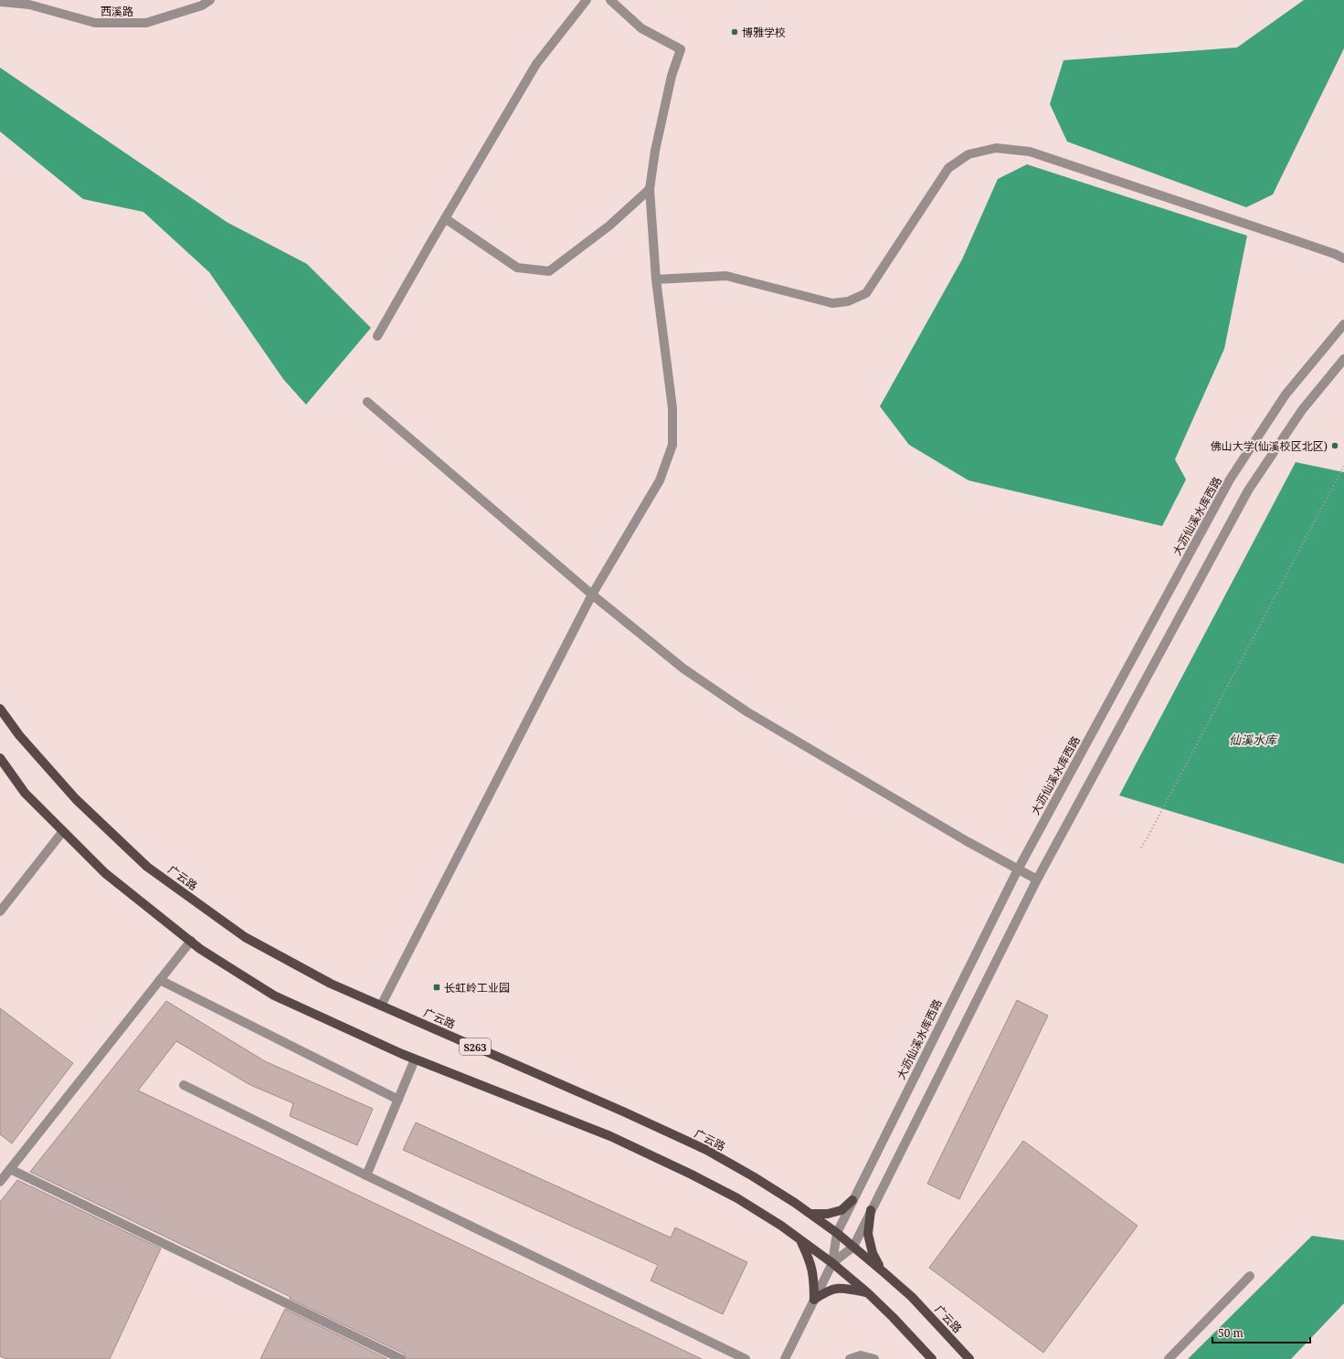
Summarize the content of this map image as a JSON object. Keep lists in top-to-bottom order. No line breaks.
{"streets":{"main road":["广云路","S263"],"street":["西溪路","大沥仙溪水库西路"]},"crossings":[["大沥仙溪水库西路","广云路"]],"water":["仙溪水库"],"places":{"other":["博雅学校","佛山大学(仙溪校区北区)"],"transit":["长虹岭工业园"]},"scale_bar":"50 m"}
